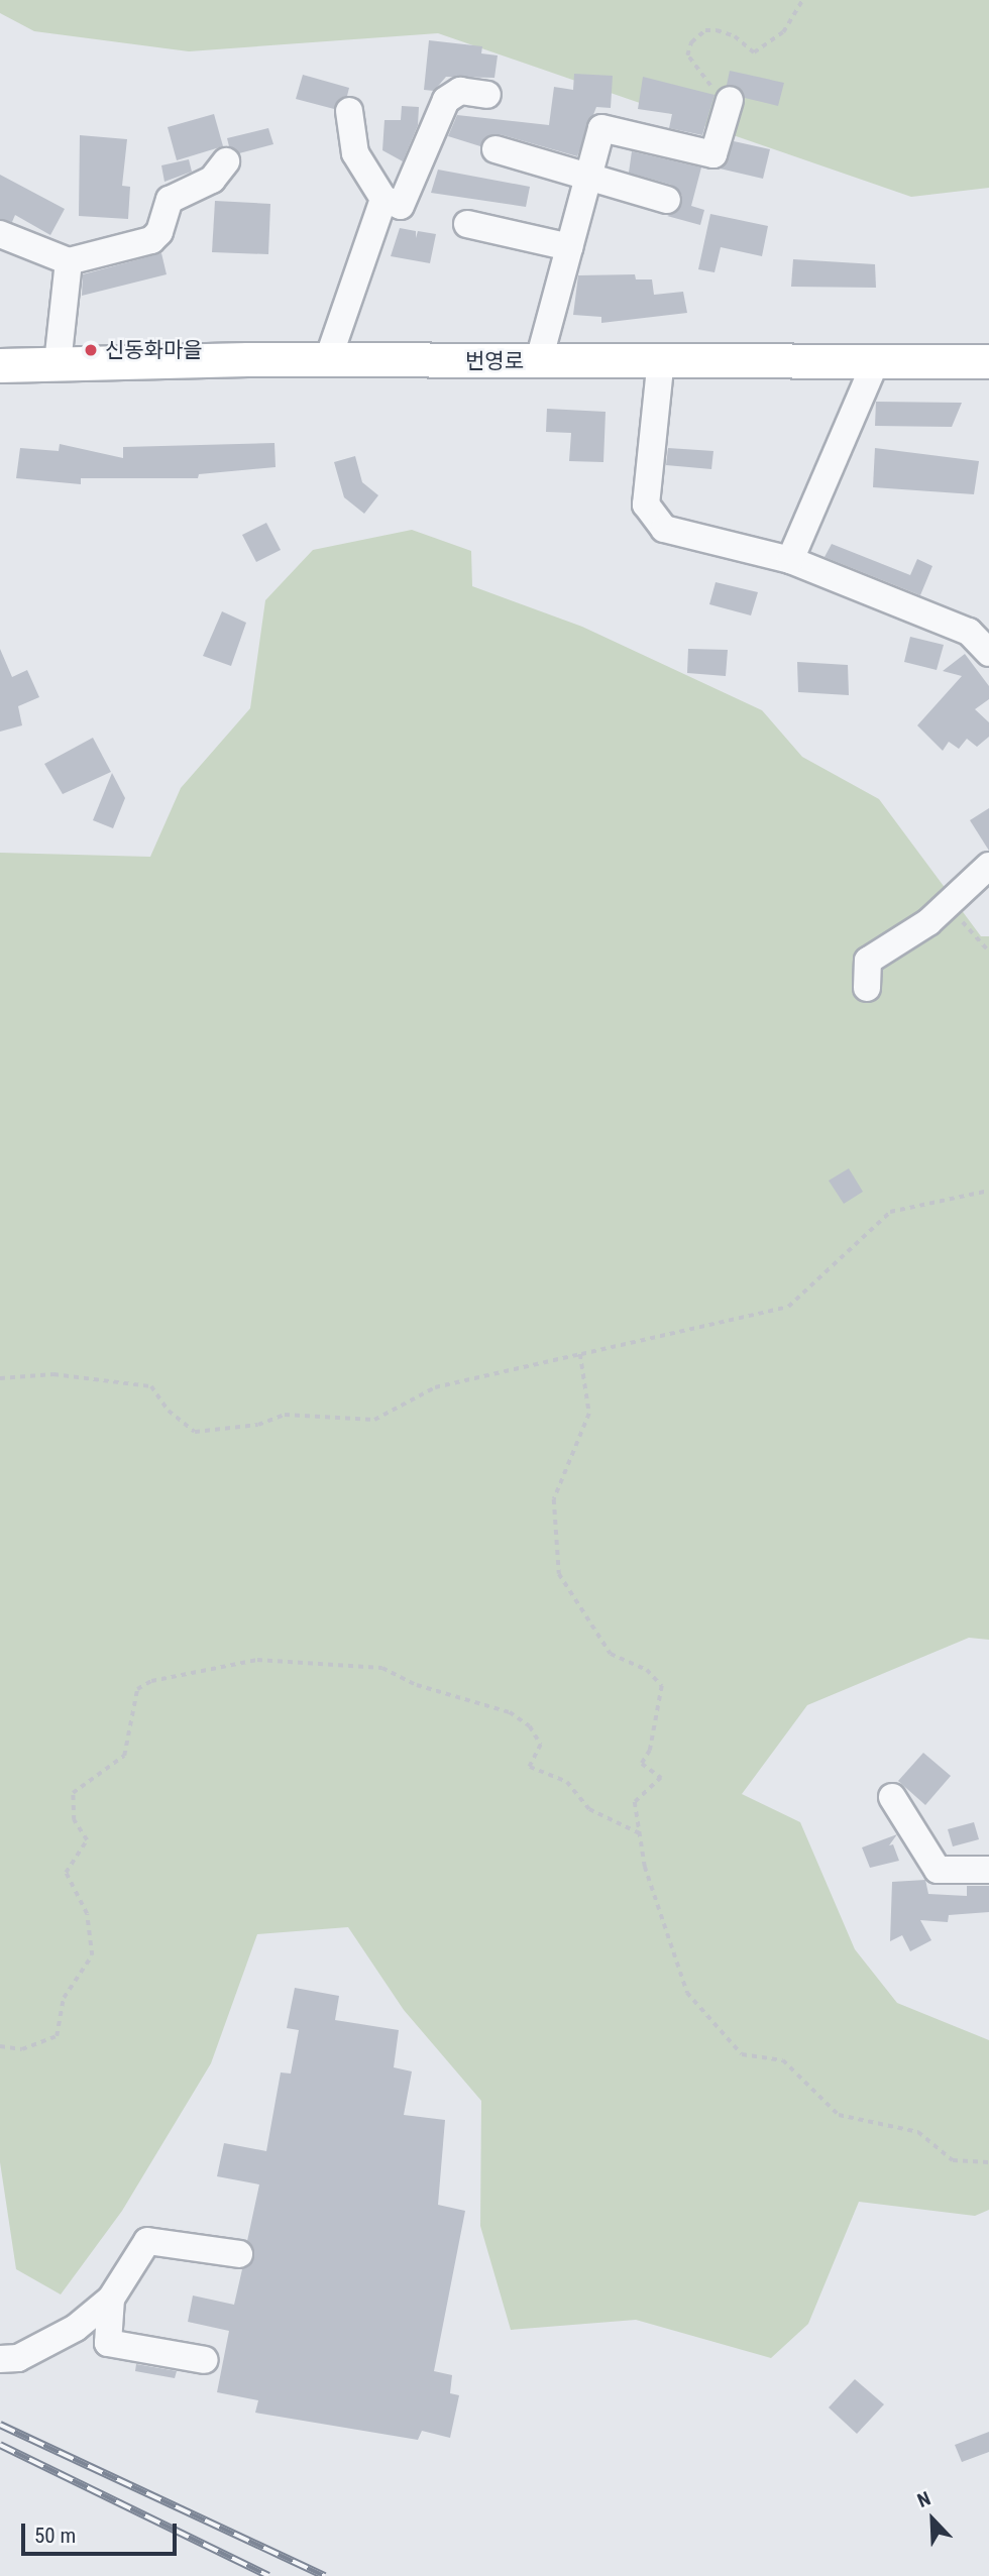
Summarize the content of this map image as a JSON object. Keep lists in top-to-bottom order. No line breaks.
{"streets":{"main road":["번영로"]},"places":["신동화마을"],"scale_bar":"50 m","north":"top left"}
